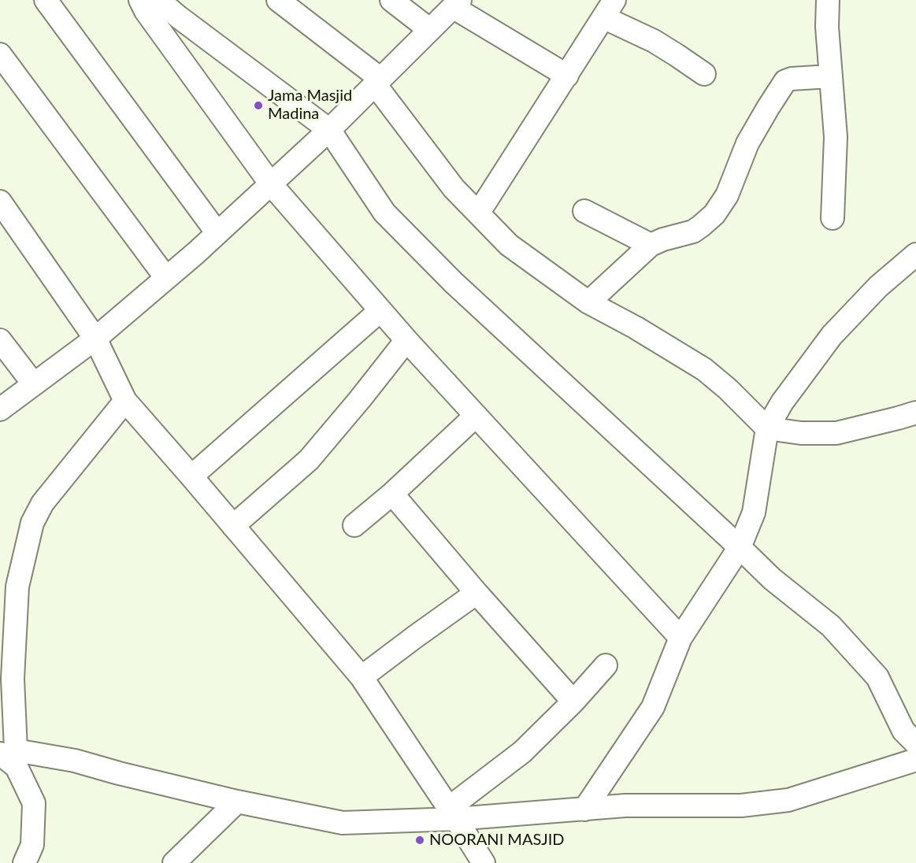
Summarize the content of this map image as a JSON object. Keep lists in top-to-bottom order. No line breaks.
{"places":["Jama Masjid Madina","NOORANI MASJID"]}
